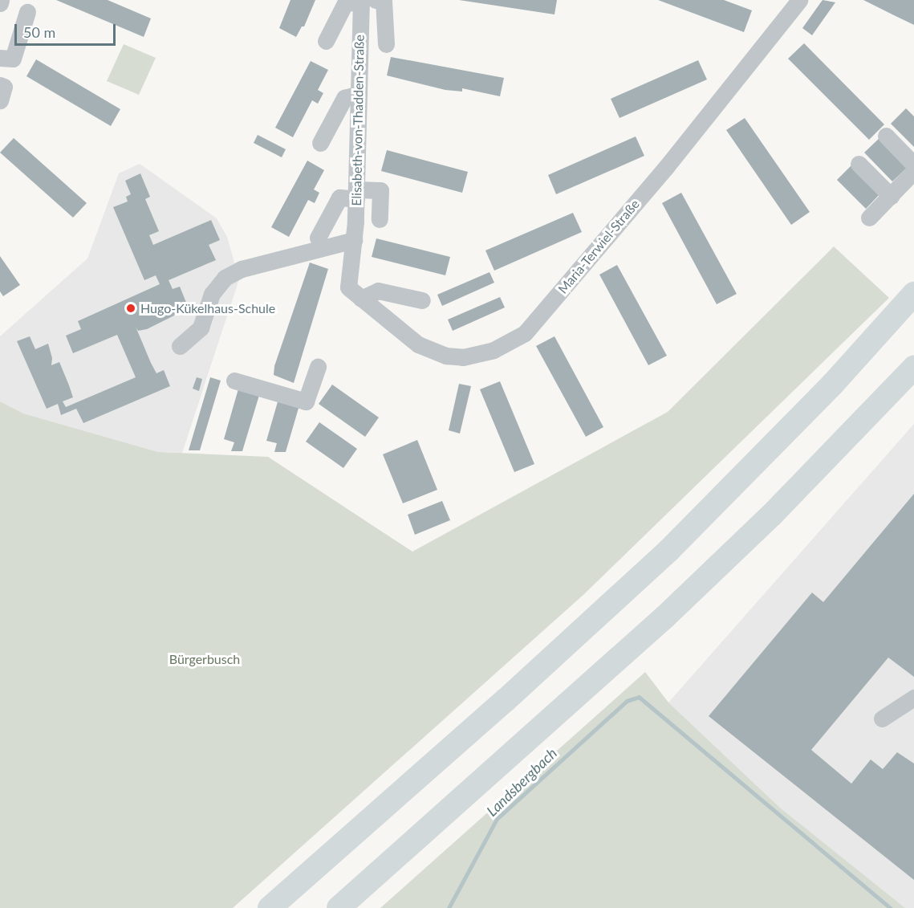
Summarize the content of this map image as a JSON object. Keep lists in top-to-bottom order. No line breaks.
{"streets":{"street":["Elisabeth-von-Thadden-Straße","Maria-Terwiel-Straße"]},"crossings":[["Elisabeth-von-Thadden-Straße","Maria-Terwiel-Straße"]],"water":["Landsbergbach"],"parks":["Bürgerbusch"],"places":["Hugo-Kükelhaus-Schule"],"scale_bar":"50 m"}
